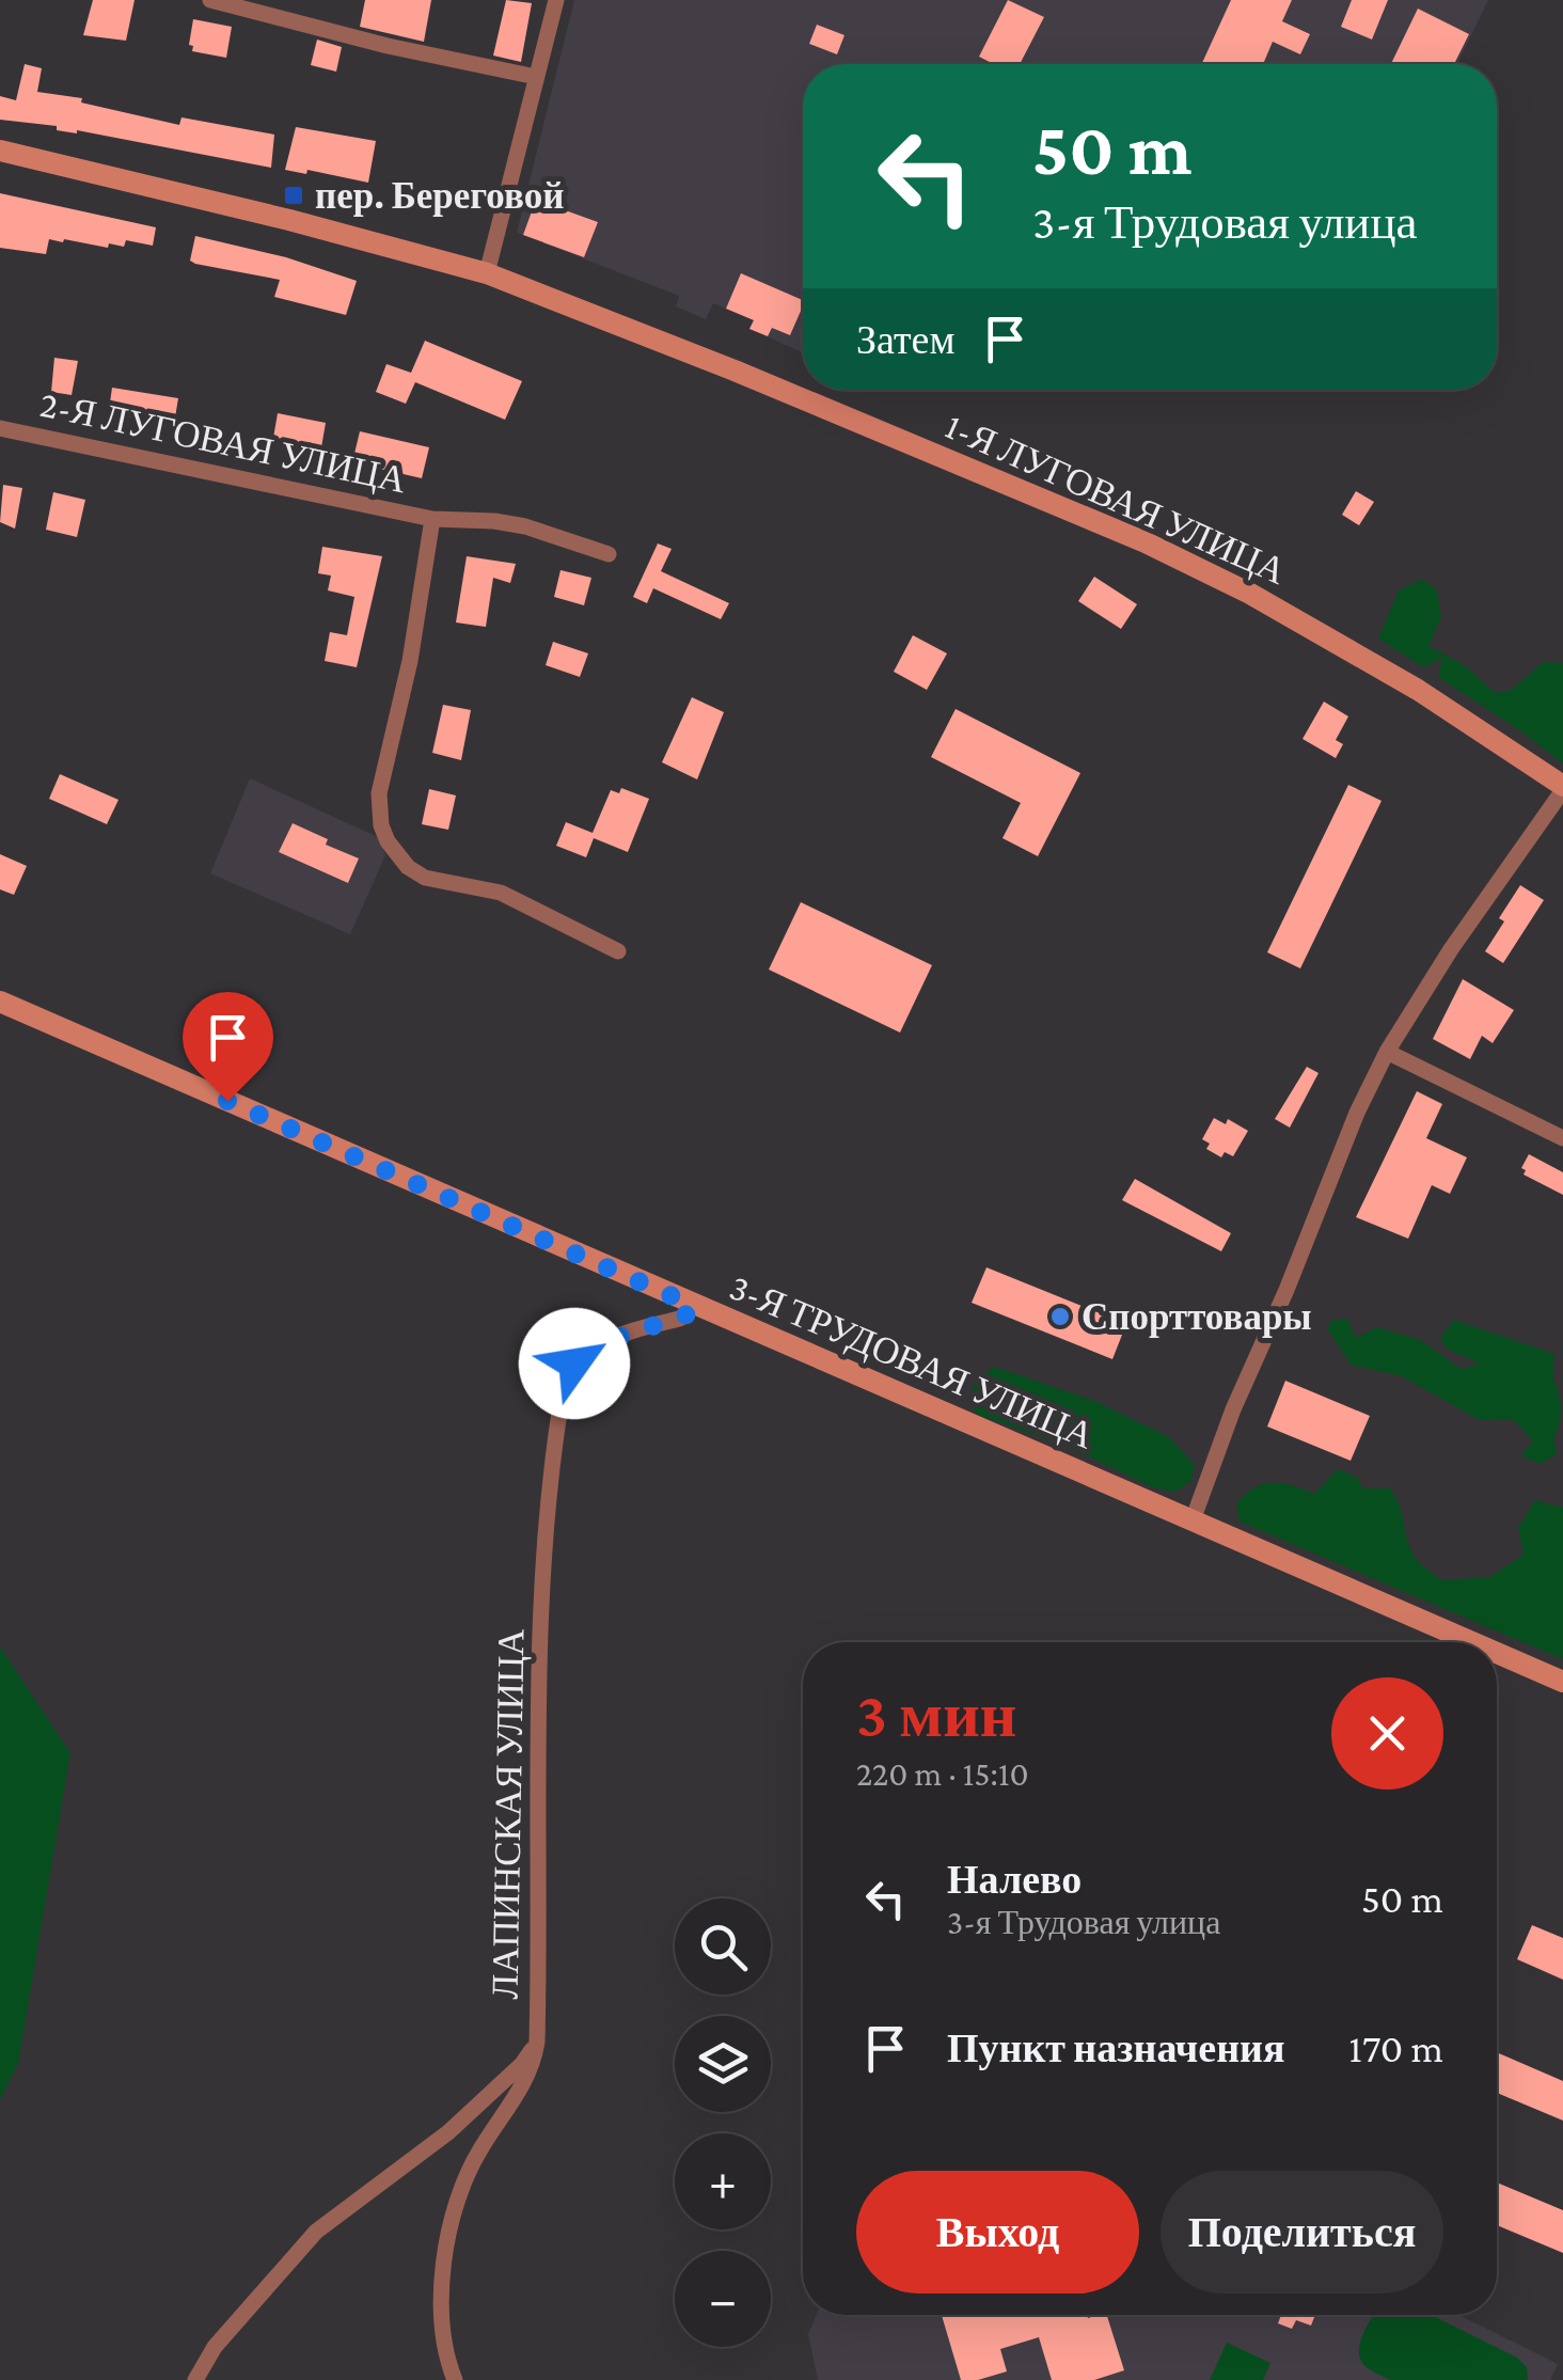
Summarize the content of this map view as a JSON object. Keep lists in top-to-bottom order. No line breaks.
{"streets":{"street":["2-Я ЛУГОВАЯ УЛИЦА","1-Я ЛУГОВАЯ УЛИЦА","3-Я ТРУДОВАЯ УЛИЦА","ЛАПИНСКАЯ УЛИЦА"]},"crossings":[["3-Я ТРУДОВАЯ УЛИЦА","ЛАПИНСКАЯ УЛИЦА"]],"places":{"transit":["пер. Береговой"],"other":["Спорттовары"]},"page":{"turn":["50 m","3-я Трудовая улица"],"then":"Затем","heading":["3 мин","220 m · 15:10"],"list":[{"name":"Налево","note":"3-я Трудовая улица","value":"50 m"},{"name":"Пункт назначения","value":"170 m"}],"map_buttons":["+","−"],"buttons":["Выход","Поделиться"]}}
